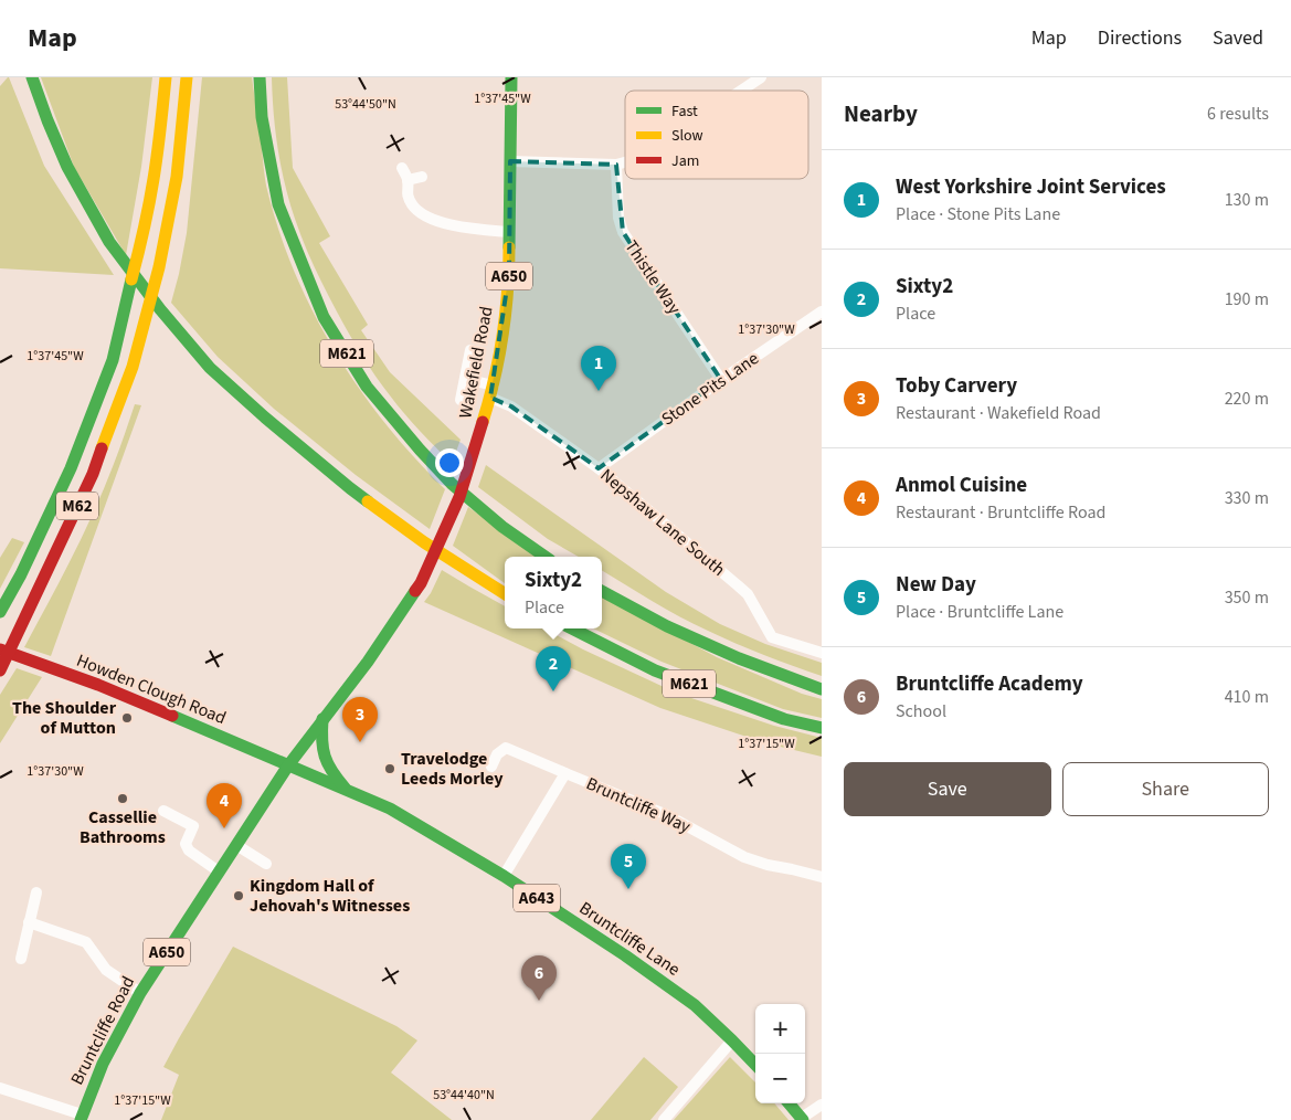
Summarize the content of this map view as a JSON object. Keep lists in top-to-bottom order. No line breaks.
{"streets":{"main road":["A650","M621","Wakefield Road","M62","Howden Clough Road","A643","Bruntcliffe Lane","Bruntcliffe Road"],"street":["Thistle Way","Stone Pits Lane","Nepshaw Lane South","Bruntcliffe Way"]},"crossings":[["Thistle Way","Stone Pits Lane"],["Wakefield Road","Nepshaw Lane South"],["Wakefield Road","Howden Clough Road"],["Wakefield Road","Bruntcliffe Lane"],["Wakefield Road","Bruntcliffe Road"],["Stone Pits Lane","Nepshaw Lane South"],["Howden Clough Road","Bruntcliffe Lane"],["Howden Clough Road","Bruntcliffe Road"],["Bruntcliffe Way","Bruntcliffe Lane"],["Bruntcliffe Lane","Bruntcliffe Road"]],"places":["The Shoulder of Mutton","Travelodge Leeds Morley","Cassellie Bathrooms","Kingdom Hall of Jehovah's Witnesses"],"legend":["Fast","Slow","Jam"],"page":{"header":"Map","nav":["Map","Directions","Saved"],"heading":["Nearby","6 results"],"list":[{"mark":"1","name":"West Yorkshire Joint Services","note":"Place · Stone Pits Lane","value":"130 m"},{"mark":"2","name":"Sixty2","note":"Place","value":"190 m"},{"mark":"3","name":"Toby Carvery","note":"Restaurant · Wakefield Road","value":"220 m"},{"mark":"4","name":"Anmol Cuisine","note":"Restaurant · Bruntcliffe Road","value":"330 m"},{"mark":"5","name":"New Day","note":"Place · Bruntcliffe Lane","value":"350 m"},{"mark":"6","name":"Bruntcliffe Academy","note":"School","value":"410 m"}],"pins":["1","2","3","4","5","6"],"popup":["Sixty2","Place"],"buttons":["Save","Share"],"map_buttons":["+","−"]},"coordinates":["1°37'45\"W","53°44'50\"N","1°37'30\"W","1°37'15\"W","53°44'40\"N"]}
